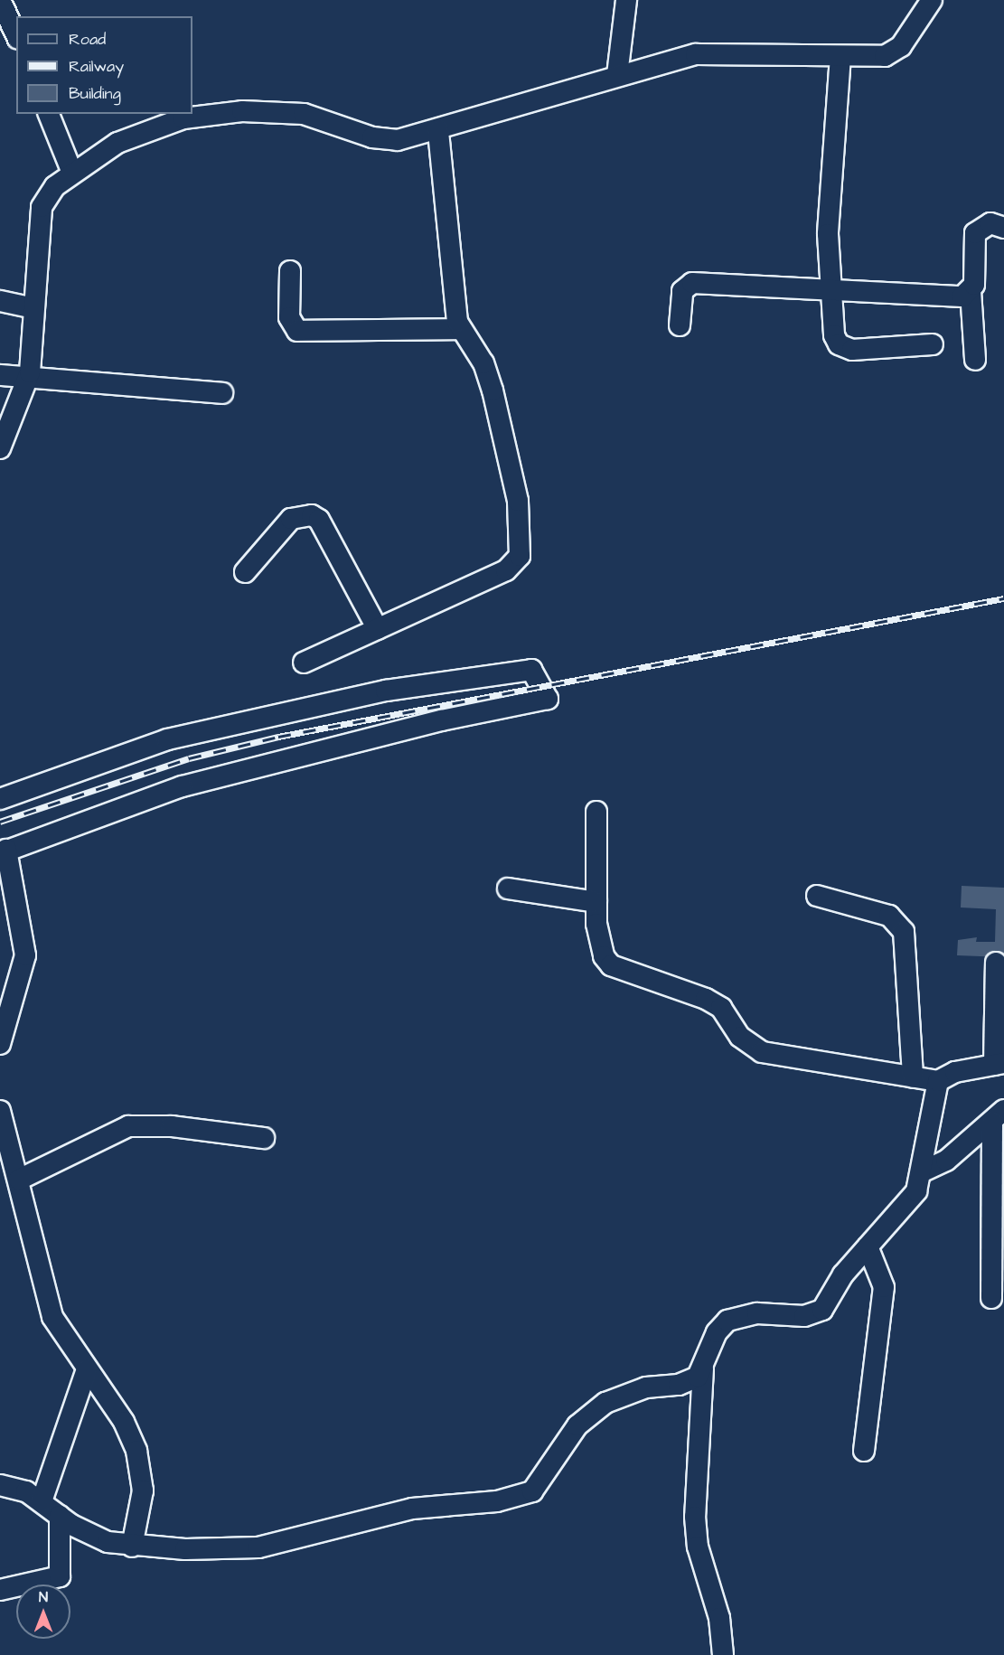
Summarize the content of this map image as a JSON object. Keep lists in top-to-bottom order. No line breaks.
{"legend":["Road","Railway","Building"],"north":"top"}
